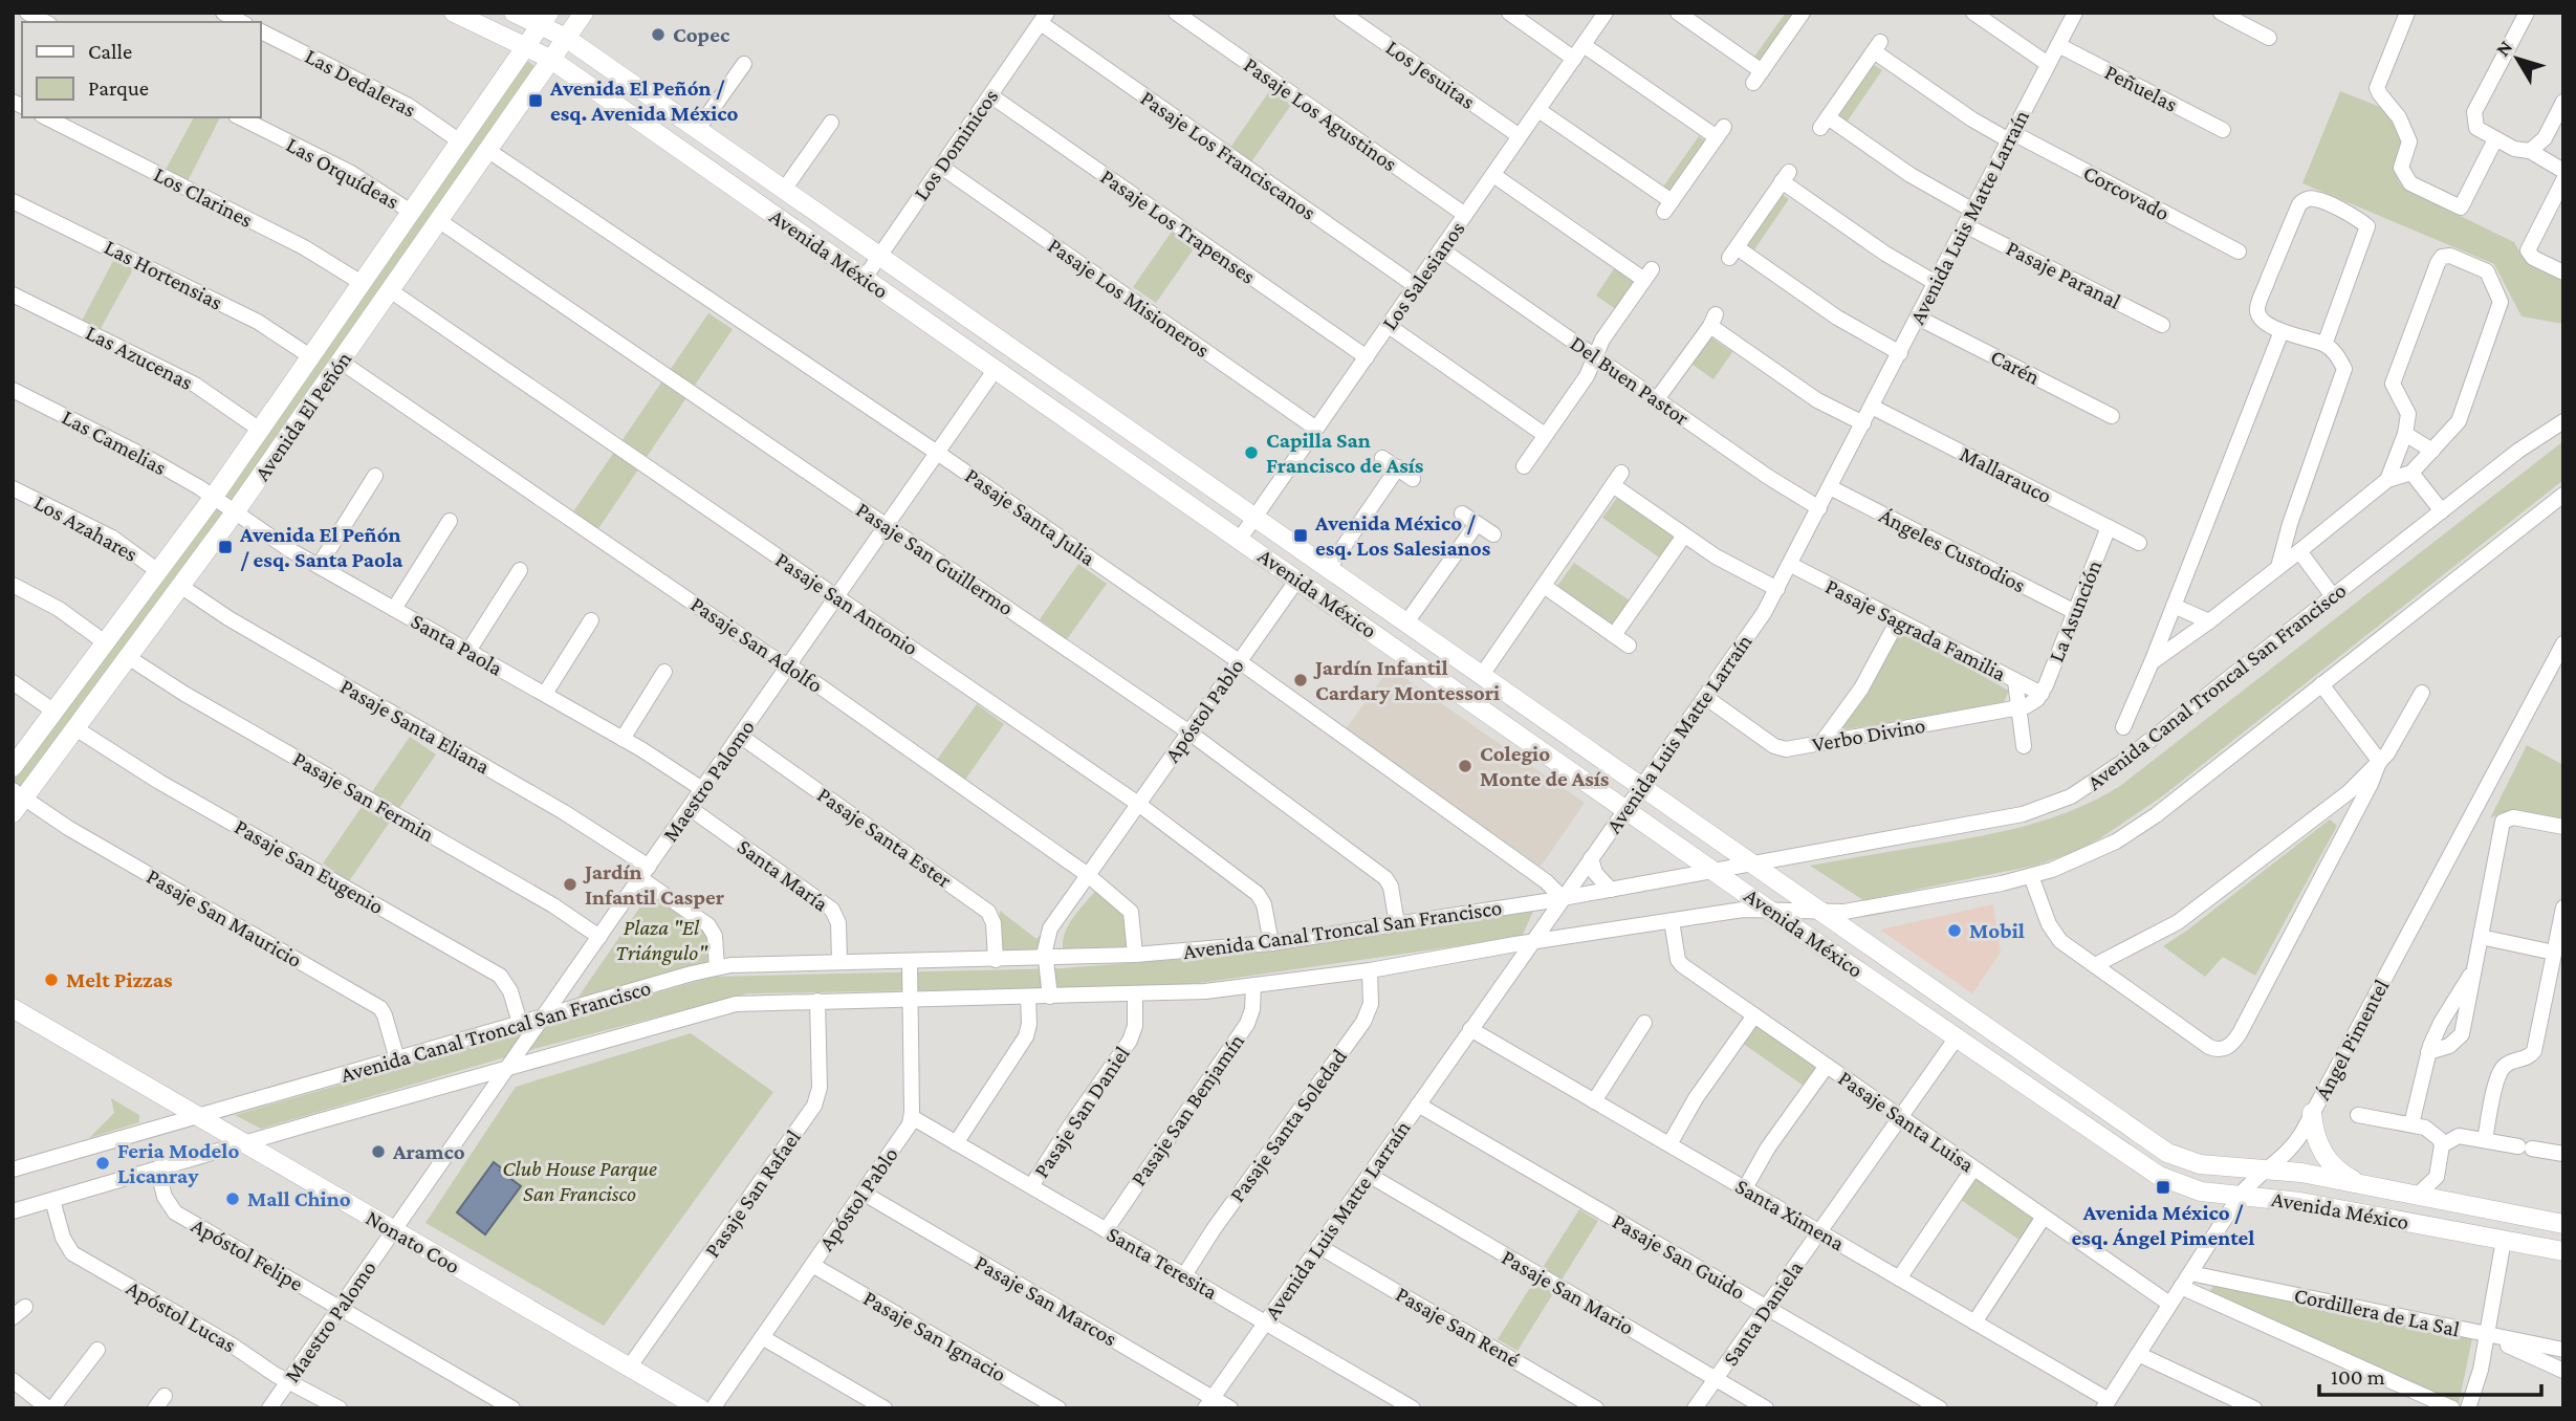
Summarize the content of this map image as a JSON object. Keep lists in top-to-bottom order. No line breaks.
{"streets":{"main road":["Avenida México","Avenida El Peñón","Nonato Coo"],"street":["Los Jesuitas","Las Dedaleras","Peñuelas","Pasaje Los Agustinos","Los Dominicos","Pasaje Los Franciscanos","Las Orquídeas","Corcovado","Los Clarines","Avenida Luis Matte Larraín","Pasaje Los Trapenses","Las Hortensias","Pasaje Paranal","Los Salesianos","Pasaje Los Misioneros","Las Azucenas","Carén","Del Buen Pastor","Las Camelias","Mallarauco","Pasaje Santa Julia","Los Azahares","Ángeles Custodios","Pasaje San Guillermo","Pasaje San Antonio","La Asunción","Pasaje Sagrada Familia","Santa Paola","Pasaje San Adolfo","Avenida Canal Troncal San Francisco","Apóstol Pablo","Pasaje Santa Eliana","Verbo Divino","Maestro Palomo","Pasaje San Fermin","Pasaje Santa Ester","Pasaje San Eugenio","Santa María","Pasaje San Mauricio","Ángel Pimentel","Pasaje San Benjamín","Pasaje San Daniel","Pasaje Santa Luisa","Pasaje Santa Soledad","Pasaje San Rafael","Santa Ximena","Apóstol Felipe","Pasaje San Guido","Santa Teresita","Pasaje San Mario","Pasaje San Marcos","Cordillera de La Sal","Santa Daniela","Apóstol Lucas","Pasaje San René","Pasaje San Ignacio"]},"crossings":[["Los Jesuitas","Los Salesianos"],["Las Dedaleras","Avenida El Peñón"],["Peñuelas","Avenida Luis Matte Larraín"],["Pasaje Los Agustinos","Los Salesianos"],["Los Dominicos","Pasaje Los Franciscanos"],["Los Dominicos","Pasaje Los Trapenses"],["Los Dominicos","Avenida México"],["Los Dominicos","Pasaje Los Misioneros"],["Pasaje Los Franciscanos","Los Salesianos"],["Las Orquídeas","Avenida El Peñón"],["Corcovado","Avenida Luis Matte Larraín"],["Los Clarines","Avenida El Peñón"],["Avenida Luis Matte Larraín","Avenida México"],["Avenida Luis Matte Larraín","Pasaje Paranal"],["Avenida Luis Matte Larraín","Carén"],["Avenida Luis Matte Larraín","Del Buen Pastor"],["Avenida Luis Matte Larraín","Mallarauco"],["Avenida Luis Matte Larraín","Pasaje Santa Julia"],["Avenida Luis Matte Larraín","Ángeles Custodios"],["Avenida Luis Matte Larraín","Pasaje Sagrada Familia"],["Avenida Luis Matte Larraín","Avenida Canal Troncal San Francisco"],["Avenida Luis Matte Larraín","Verbo Divino"],["Avenida Luis Matte Larraín","Santa Ximena"],["Avenida Luis Matte Larraín","Pasaje San Guido"],["Avenida Luis Matte Larraín","Santa Teresita"],["Avenida Luis Matte Larraín","Pasaje San Mario"],["Avenida Luis Matte Larraín","Pasaje San Marcos"],["Avenida Luis Matte Larraín","Pasaje San René"],["Pasaje Los Trapenses","Los Salesianos"],["Avenida México","Los Salesianos"],["Avenida México","Avenida El Peñón"],["Avenida México","Avenida Canal Troncal San Francisco"],["Avenida México","Apóstol Pablo"],["Avenida México","Maestro Palomo"],["Avenida México","Ángel Pimentel"],["Avenida México","Santa Daniela"],["Las Hortensias","Avenida El Peñón"],["Los Salesianos","Pasaje Los Misioneros"],["Los Salesianos","Del Buen Pastor"],["Las Azucenas","Avenida El Peñón"],["Avenida El Peñón","Las Camelias"],["Avenida El Peñón","Pasaje Santa Julia"],["Avenida El Peñón","Los Azahares"],["Avenida El Peñón","Pasaje San Guillermo"],["Avenida El Peñón","Pasaje San Antonio"],["Avenida El Peñón","Santa Paola"],["Avenida El Peñón","Pasaje San Adolfo"],["Avenida El Peñón","Pasaje Santa Eliana"],["Avenida El Peñón","Pasaje San Fermin"],["Avenida El Peñón","Pasaje San Eugenio"],["Avenida El Peñón","Pasaje San Mauricio"],["Las Camelias","Santa Paola"],["Mallarauco","La Asunción"],["Pasaje Santa Julia","Avenida Canal Troncal San Francisco"],["Pasaje Santa Julia","Apóstol Pablo"],["Pasaje Santa Julia","Maestro Palomo"],["Ángeles Custodios","La Asunción"],["Pasaje San Guillermo","Avenida Canal Troncal San Francisco"],["Pasaje San Guillermo","Apóstol Pablo"],["Pasaje San Guillermo","Maestro Palomo"],["Pasaje San Antonio","Avenida Canal Troncal San Francisco"],["Pasaje San Antonio","Apóstol Pablo"],["Pasaje San Antonio","Maestro Palomo"],["La Asunción","Pasaje Sagrada Familia"],["La Asunción","Verbo Divino"],["Pasaje Sagrada Familia","Verbo Divino"],["Santa Paola","Maestro Palomo"],["Pasaje San Adolfo","Avenida Canal Troncal San Francisco"],["Pasaje San Adolfo","Apóstol Pablo"],["Pasaje San Adolfo","Maestro Palomo"],["Avenida Canal Troncal San Francisco","Apóstol Pablo"],["Avenida Canal Troncal San Francisco","Pasaje Santa Eliana"],["Avenida Canal Troncal San Francisco","Maestro Palomo"],["Avenida Canal Troncal San Francisco","Pasaje Santa Ester"],["Avenida Canal Troncal San Francisco","Pasaje San Eugenio"],["Avenida Canal Troncal San Francisco","Santa María"],["Avenida Canal Troncal San Francisco","Pasaje San Mauricio"],["Avenida Canal Troncal San Francisco","Pasaje San Benjamín"],["Avenida Canal Troncal San Francisco","Pasaje San Daniel"],["Avenida Canal Troncal San Francisco","Pasaje Santa Luisa"],["Avenida Canal Troncal San Francisco","Pasaje Santa Soledad"],["Avenida Canal Troncal San Francisco","Pasaje San Rafael"],["Avenida Canal Troncal San Francisco","Nonato Coo"],["Avenida Canal Troncal San Francisco","Apóstol Felipe"],["Avenida Canal Troncal San Francisco","Apóstol Lucas"],["Apóstol Pablo","Santa Teresita"],["Apóstol Pablo","Pasaje San Marcos"],["Apóstol Pablo","Pasaje San Ignacio"],["Pasaje Santa Eliana","Maestro Palomo"],["Maestro Palomo","Pasaje San Fermin"],["Maestro Palomo","Pasaje Santa Ester"],["Maestro Palomo","Santa María"],["Maestro Palomo","Nonato Coo"],["Maestro Palomo","Apóstol Felipe"],["Maestro Palomo","Apóstol Lucas"],["Ángel Pimentel","Pasaje Santa Luisa"],["Ángel Pimentel","Santa Ximena"],["Ángel Pimentel","Cordillera de La Sal"],["Pasaje San Benjamín","Santa Teresita"],["Pasaje San Daniel","Santa Teresita"],["Pasaje Santa Luisa","Santa Daniela"],["Pasaje Santa Soledad","Santa Teresita"],["Pasaje San Rafael","Nonato Coo"],["Santa Ximena","Santa Daniela"],["Pasaje San Guido","Santa Daniela"],["Pasaje San Mario","Santa Daniela"]],"parks":["Plaza \"El Triángulo\"","Club House Parque San Francisco"],"places":{"other":["Copec","Capilla San Francisco de Asís","Jardín Infantil Cardary Montessori","Colegio Monte de Asís","Jardín Infantil Casper","Mobil","Melt Pizzas","Aramco","Feria Modelo Licanray","Mall Chino"],"transit":["Avenida El Peñón / esq. Avenida México","Avenida México / esq. Los Salesianos","Avenida El Peñón / esq. Santa Paola","Avenida México / esq. Ángel Pimentel"]},"legend":["Calle","Parque"],"scale_bar":"100 m","north":"top left"}
